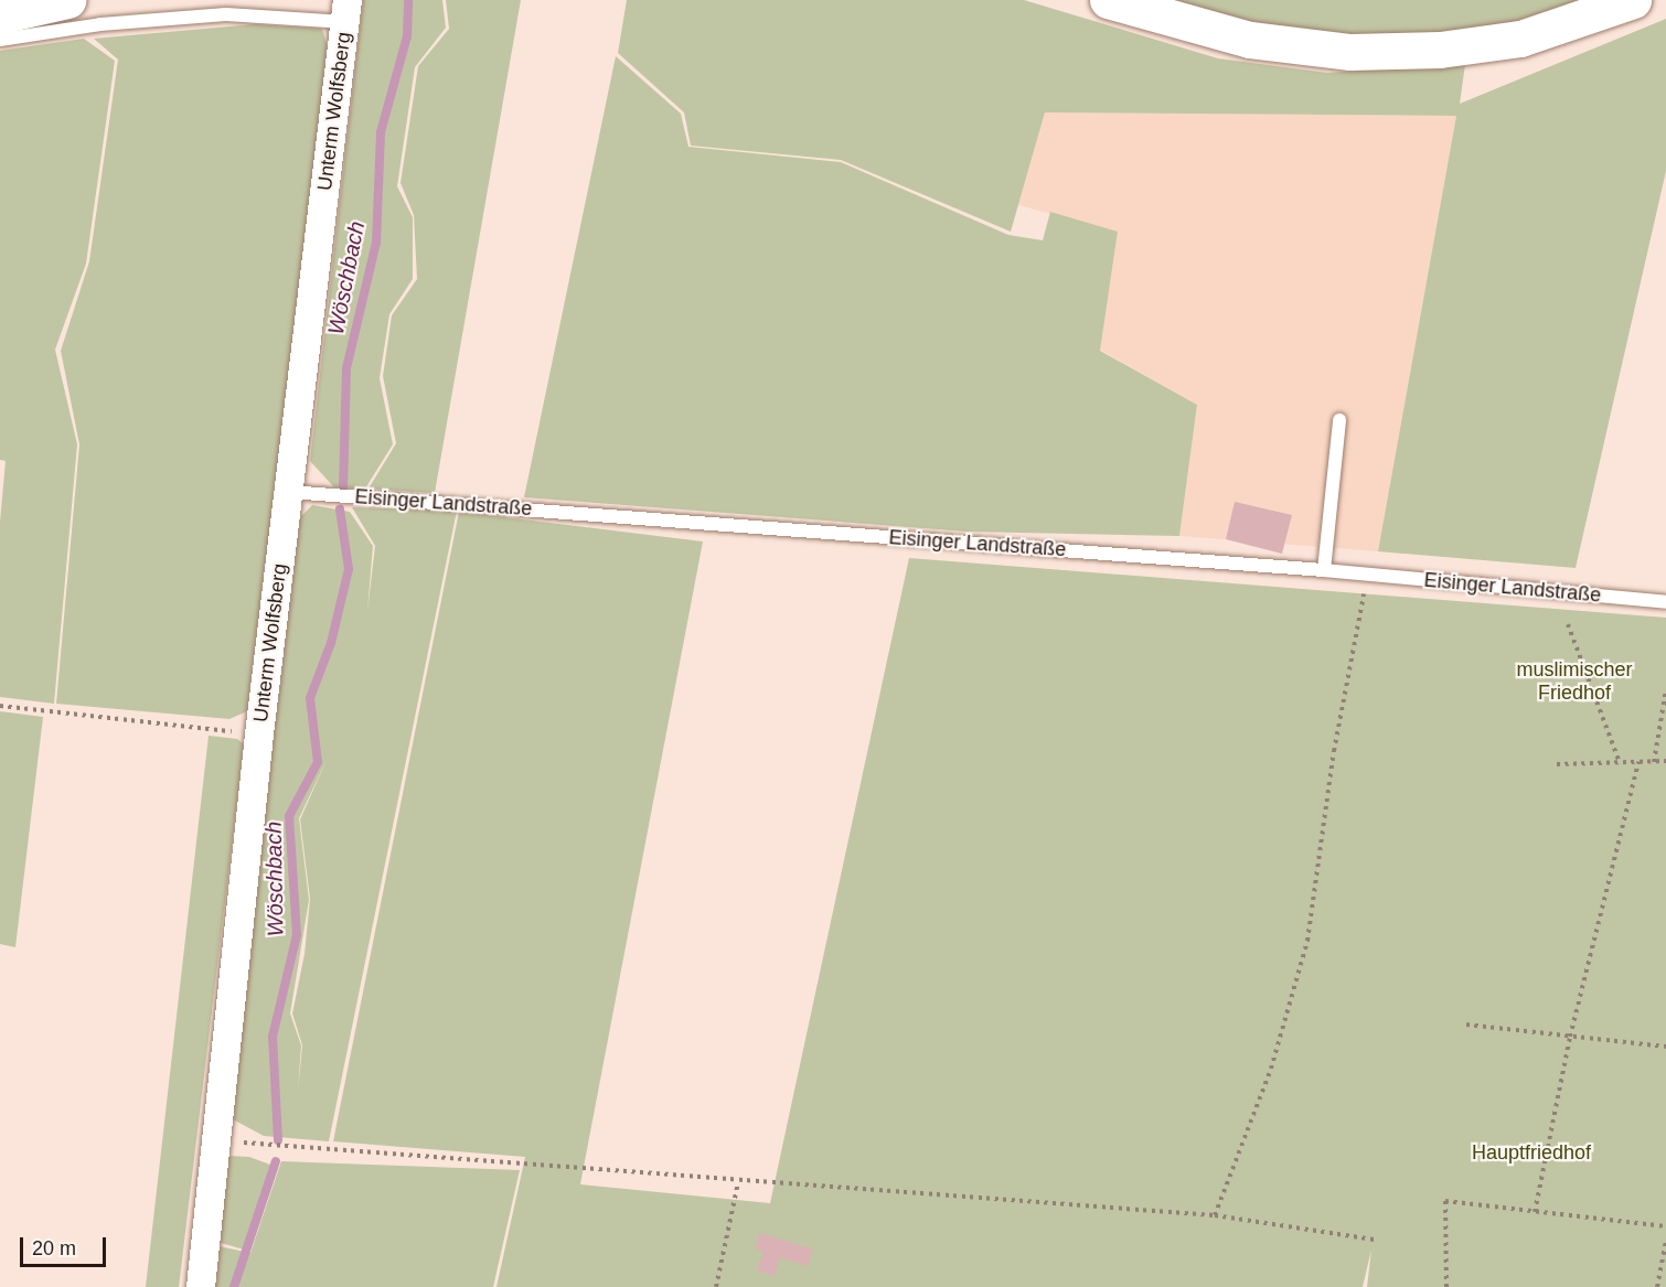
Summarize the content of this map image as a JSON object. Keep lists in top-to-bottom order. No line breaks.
{"streets":{"street":["Unterm Wolfsberg"],"lane":["Eisinger Landstraße"]},"crossings":[["Unterm Wolfsberg","Eisinger Landstraße"]],"water":["Wöschbach"],"parks":["muslimischer Friedhof","Hauptfriedhof"],"scale_bar":"20 m"}
